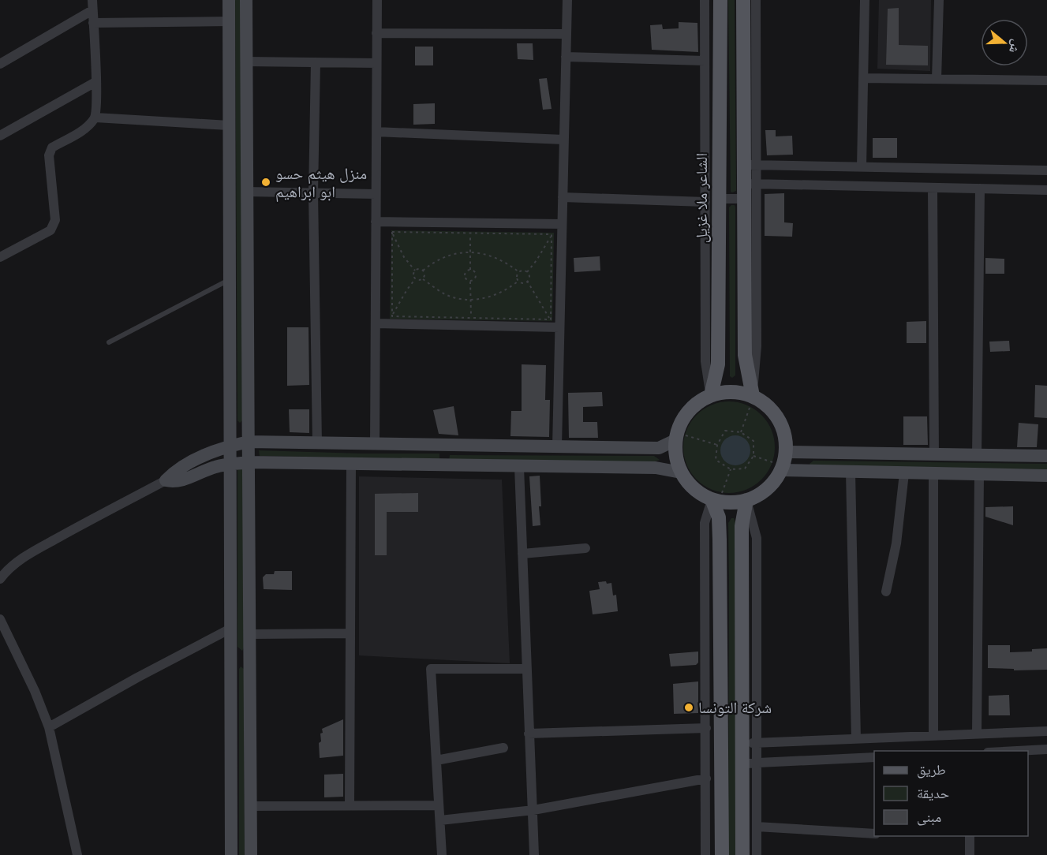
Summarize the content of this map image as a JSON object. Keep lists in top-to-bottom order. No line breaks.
{"streets":{"main road":["الشاعر ملا غزيل"]},"places":["منزل هيثم حسو ابو ابراهيم","شركة التونسا"],"legend":["طريق","حديقة","مبنى"],"north":"right"}
